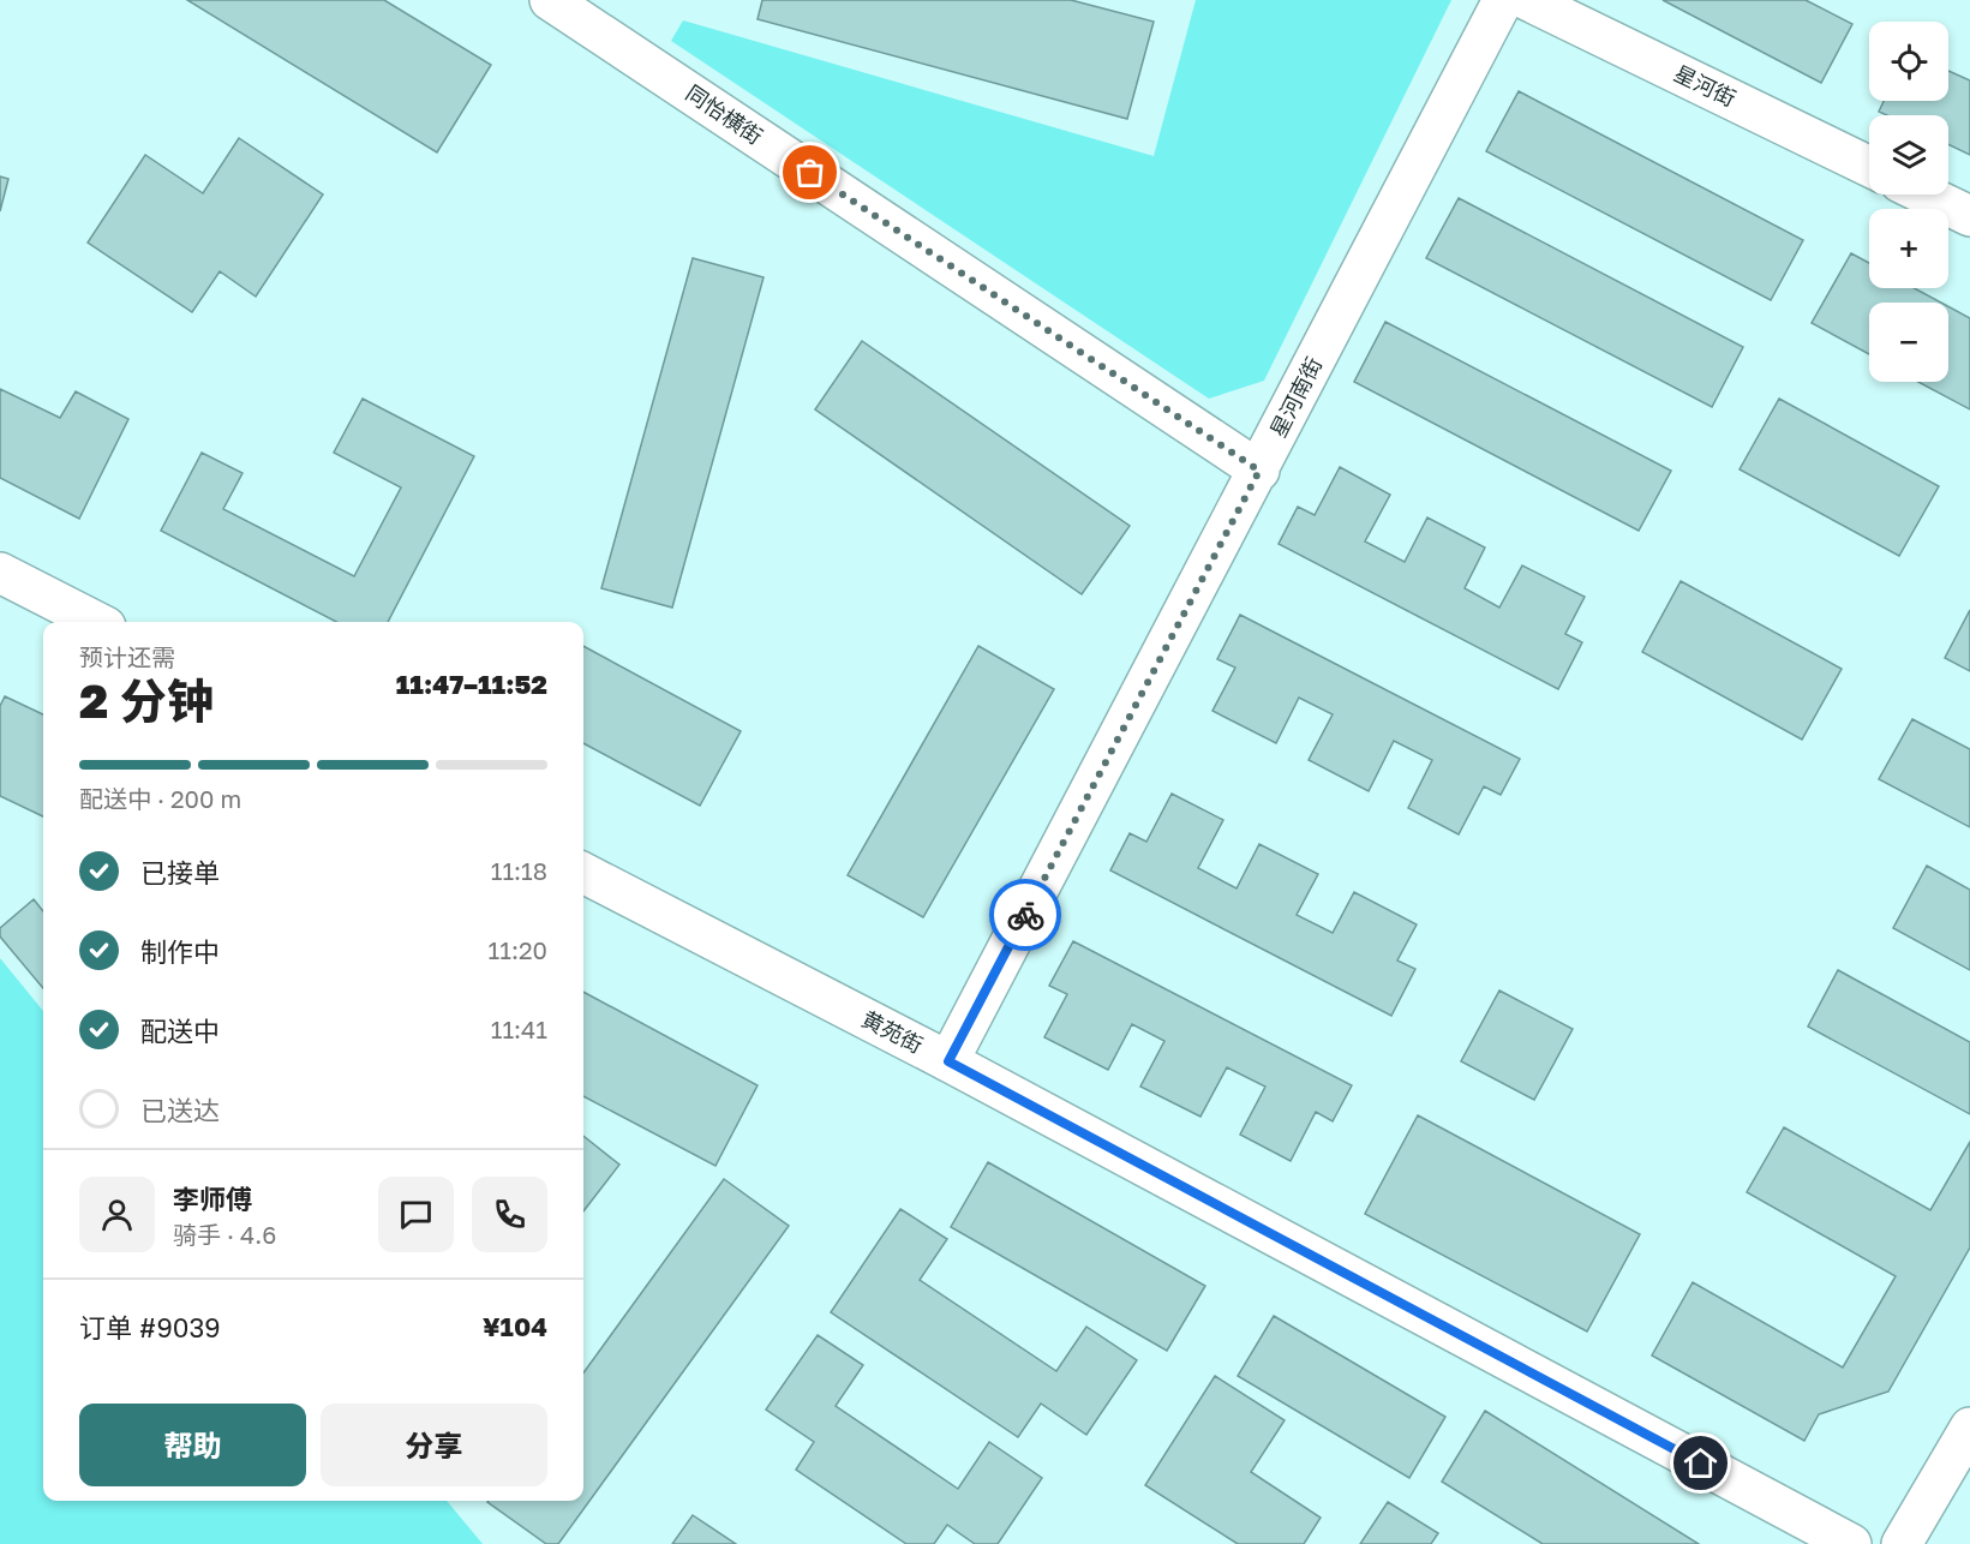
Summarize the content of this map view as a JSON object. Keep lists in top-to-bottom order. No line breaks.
{"streets":{"street":["星河街","同怡横街","星河南街","黄苑街"]},"crossings":[["同怡横街","星河南街"],["星河南街","黄苑街"]],"page":{"map_buttons":["+","−"],"heading":["2 分钟","预计还需","11:47–11:52"],"panel":["李师傅","骑手 · 4.6","订单 #9039","¥104"],"bar":"配送中 · 200 m","list":[["已接单","11:18"],["制作中","11:20"],["配送中","11:41"],"已送达"],"buttons":["帮助","分享"]}}
